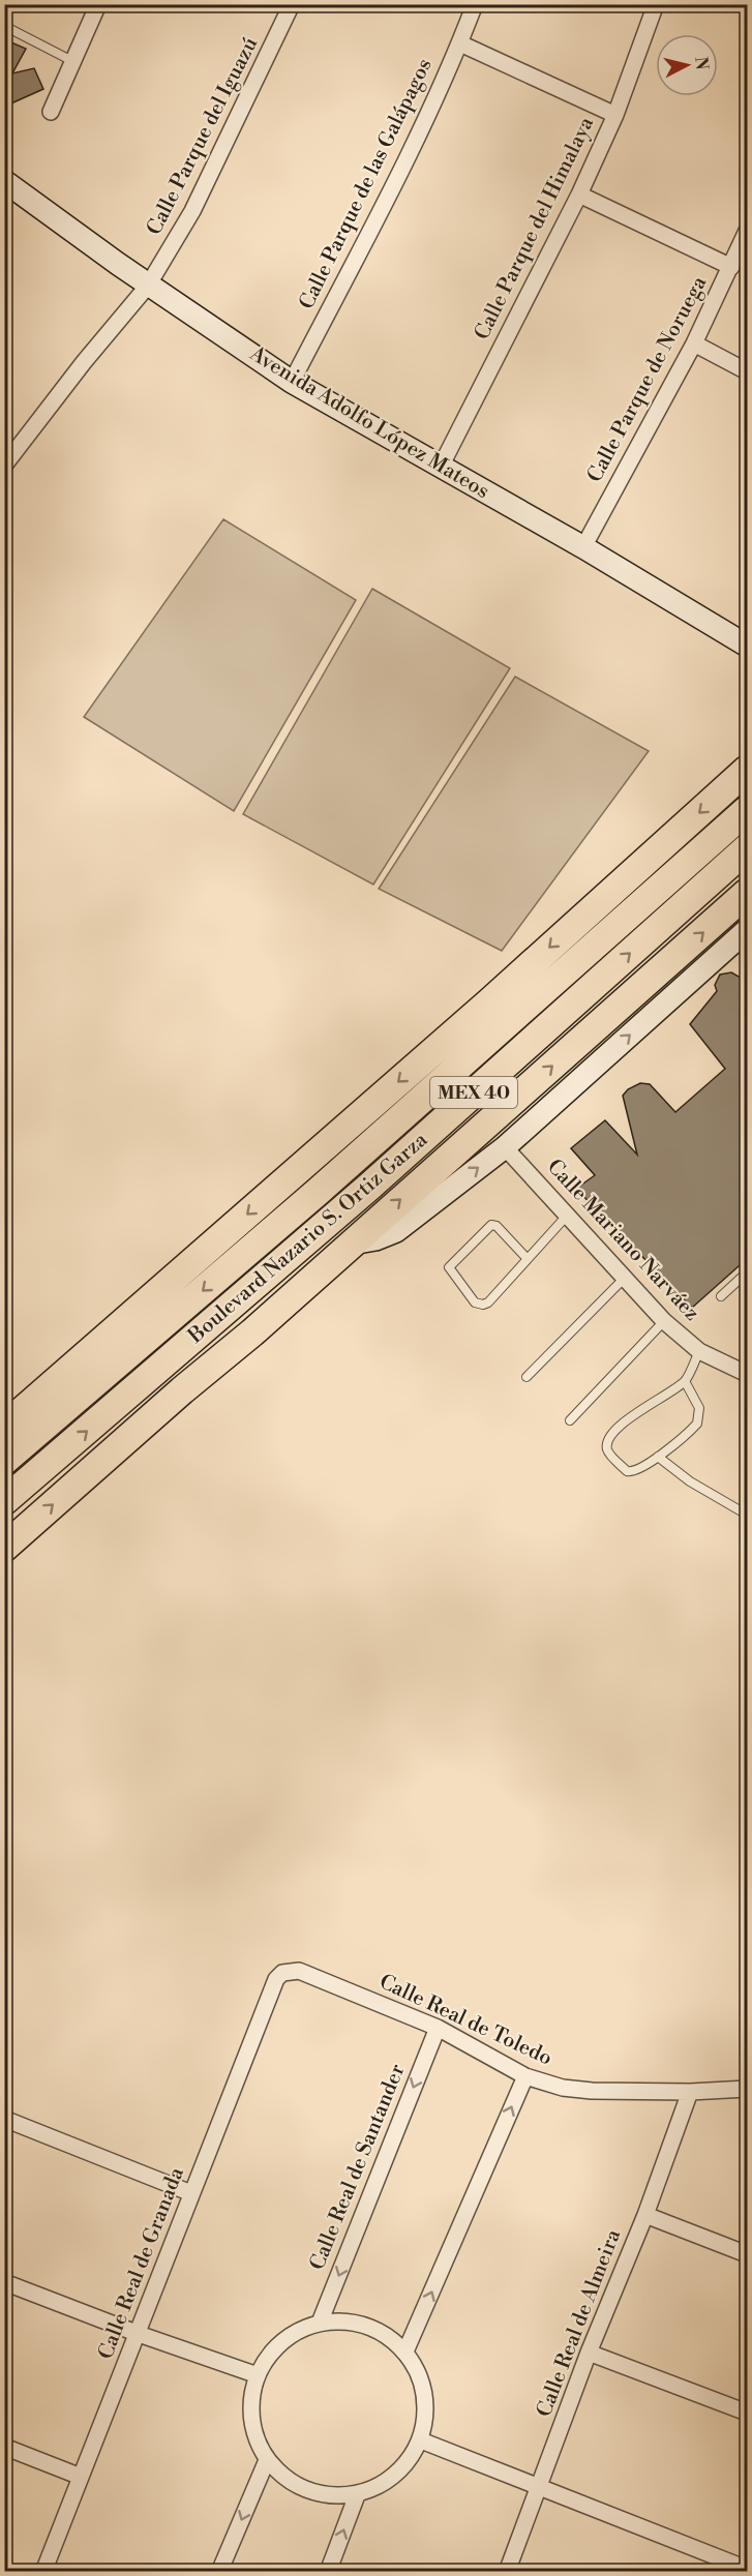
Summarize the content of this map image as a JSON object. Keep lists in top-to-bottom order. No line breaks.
{"streets":{"highway":["MEX 40","Boulevard Nazario S. Ortiz Garza"],"street":["Calle Parque del Iguazú","Calle Parque de las Galápagos","Calle Parque del Himalaya","Calle Parque de Noruega","Avenida Adolfo López Mateos","Calle Mariano Narváez","Calle Real de Toledo","Calle Real de Santander","Calle Real de Granada","Calle Real de Almeira"]},"crossings":[["Calle Parque del Iguazú","Avenida Adolfo López Mateos"],["Calle Parque de las Galápagos","Avenida Adolfo López Mateos"],["Calle Parque del Himalaya","Avenida Adolfo López Mateos"],["Calle Parque de Noruega","Avenida Adolfo López Mateos"],["Calle Real de Toledo","Calle Real de Santander"],["Calle Real de Toledo","Calle Real de Granada"],["Calle Real de Toledo","Calle Real de Almeira"]],"north":"right"}
